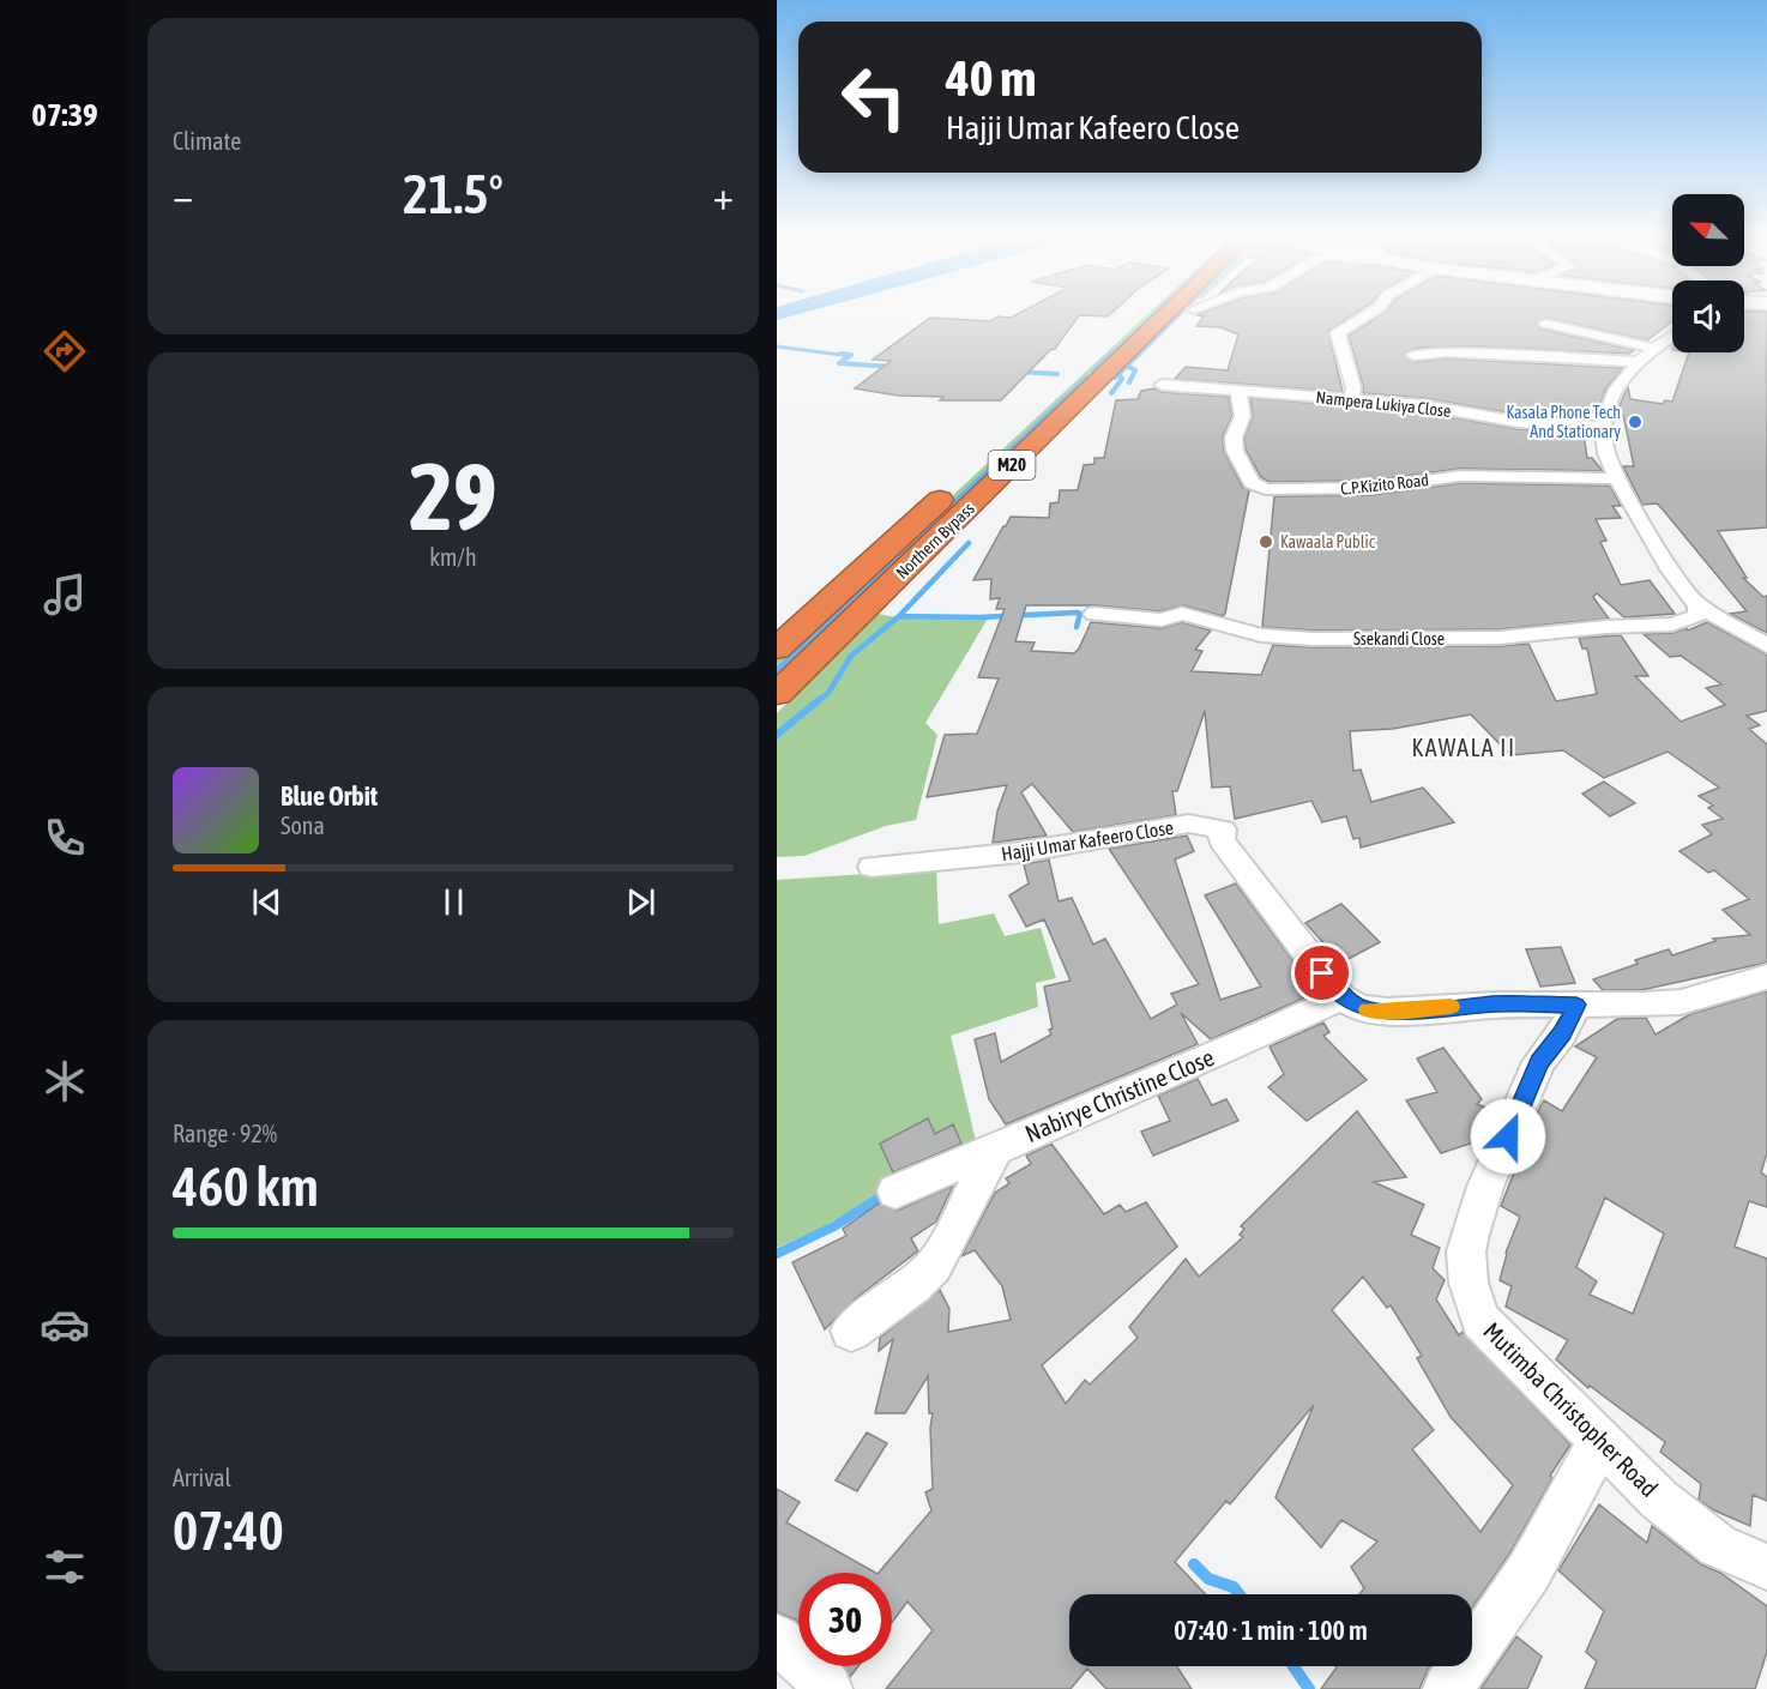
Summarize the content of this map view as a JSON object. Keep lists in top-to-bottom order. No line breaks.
{"streets":{"highway":["M20","Northern Bypass"],"street":["Nampera Lukiya Close","C.P.Kizito Road","Ssekandi Close","Hajji Umar Kafeero Close","Nabirye Christine Close","Mutimba Christopher Road"]},"crossings":[["Nampera Lukiya Close","C.P.Kizito Road"],["Hajji Umar Kafeero Close","Nabirye Christine Close"]],"districts":["KAWALA II"],"places":["Kasala Phone Tech And Stationary","Kawaala Public"],"north":"top left","page":{"tabs":"07:39","tile":["Climate",["29","km/h"],["Range · 92%","460 km"],["Arrival","07:40"]],"turn":["40 m","Hajji Umar Kafeero Close"],"heat":["−","21.5°","+"],"song":["Blue Orbit","Sona"],"limit":"30","trip":"07:40 · 1 min · 100 m"}}
